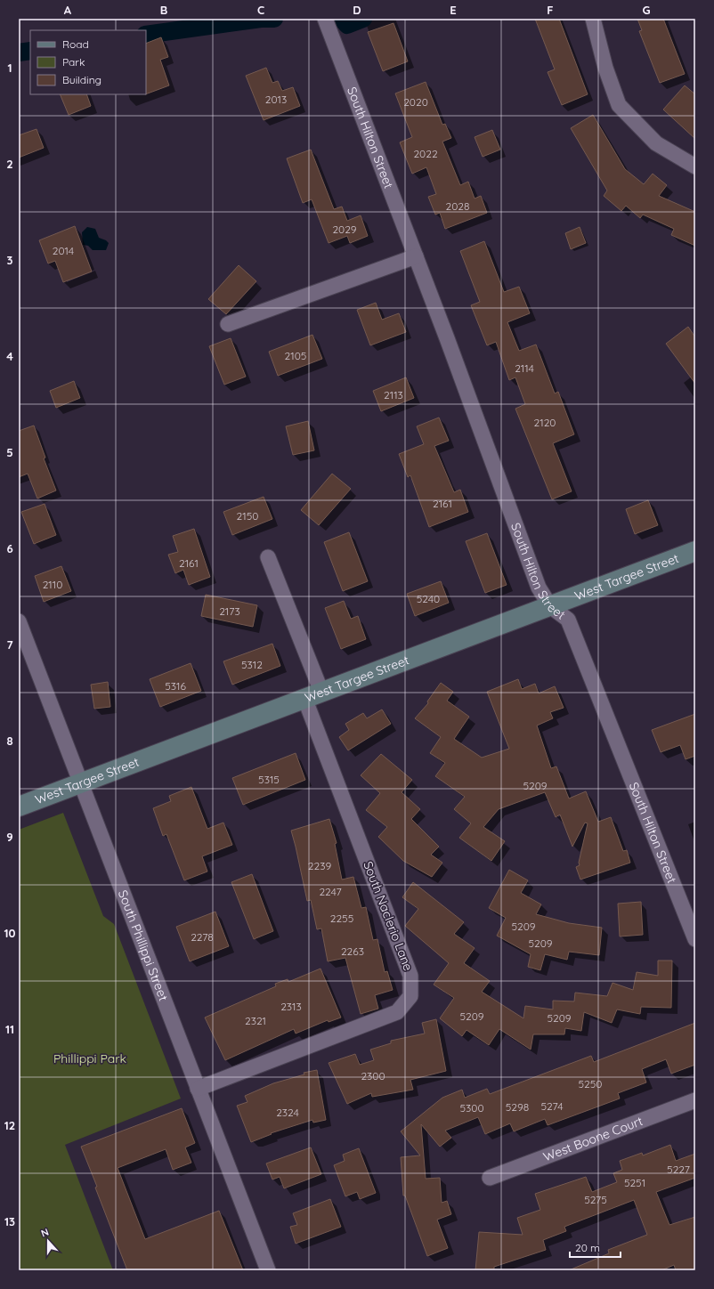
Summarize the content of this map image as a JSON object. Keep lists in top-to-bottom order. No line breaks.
{"streets":{"street":["South Hilton Street","West Targee Street","South Naclerio Lane","South Phillippi Street","West Boone Court"]},"crossings":[["South Hilton Street","West Targee Street"],["West Targee Street","South Naclerio Lane"],["West Targee Street","South Phillippi Street"],["South Naclerio Lane","South Phillippi Street"]],"parks":["Phillippi Park"],"house_numbers":["2013","2020","2022","2028","2029","2014","2105","2114","2113","2120","2161","2150","2161","2110","5240","2173","5312","5316","5315","5209","2239","2247","2255","5209","2278","5209","2263","2313","5209","5209","2321","2300","5250","5274","5298","5300","2324","5227","5251","5275"],"legend":["Road","Park","Building"],"scale_bar":"20 m","north":"top","grid":{"columns":["A","B","C","D","E","F","G"],"rows":["1","2","3","4","5","6","7","8","9","10","11","12","13"]}}
